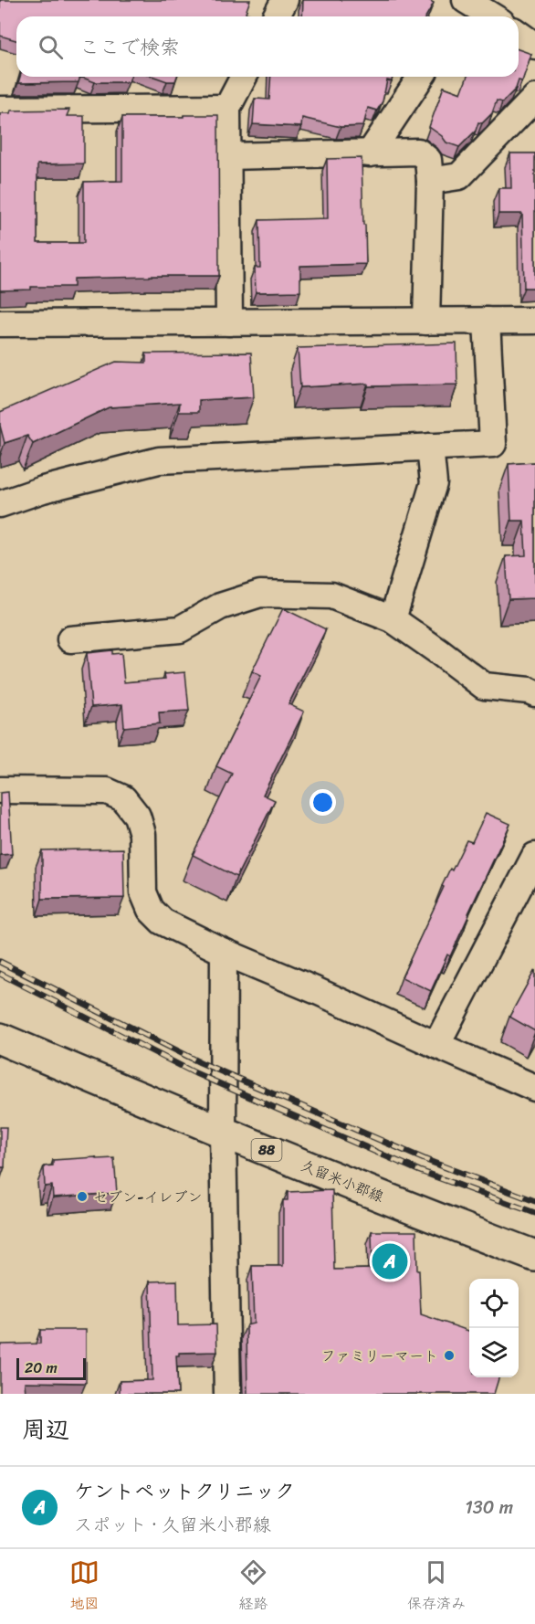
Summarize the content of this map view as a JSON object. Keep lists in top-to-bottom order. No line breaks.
{"streets":{"main road":["88","久留米小郡線"]},"places":["セブン-イレブン","ファミリーマート"],"scale_bar":"20 m","page":{"search":"ここで検索","pins":"A","scale":"20 m","heading":"周辺","list":[{"mark":"A","name":"ケントペットクリニック","note":"スポット · 久留米小郡線","value":"130 m"}],"nav":["地図","経路","保存済み"]}}
